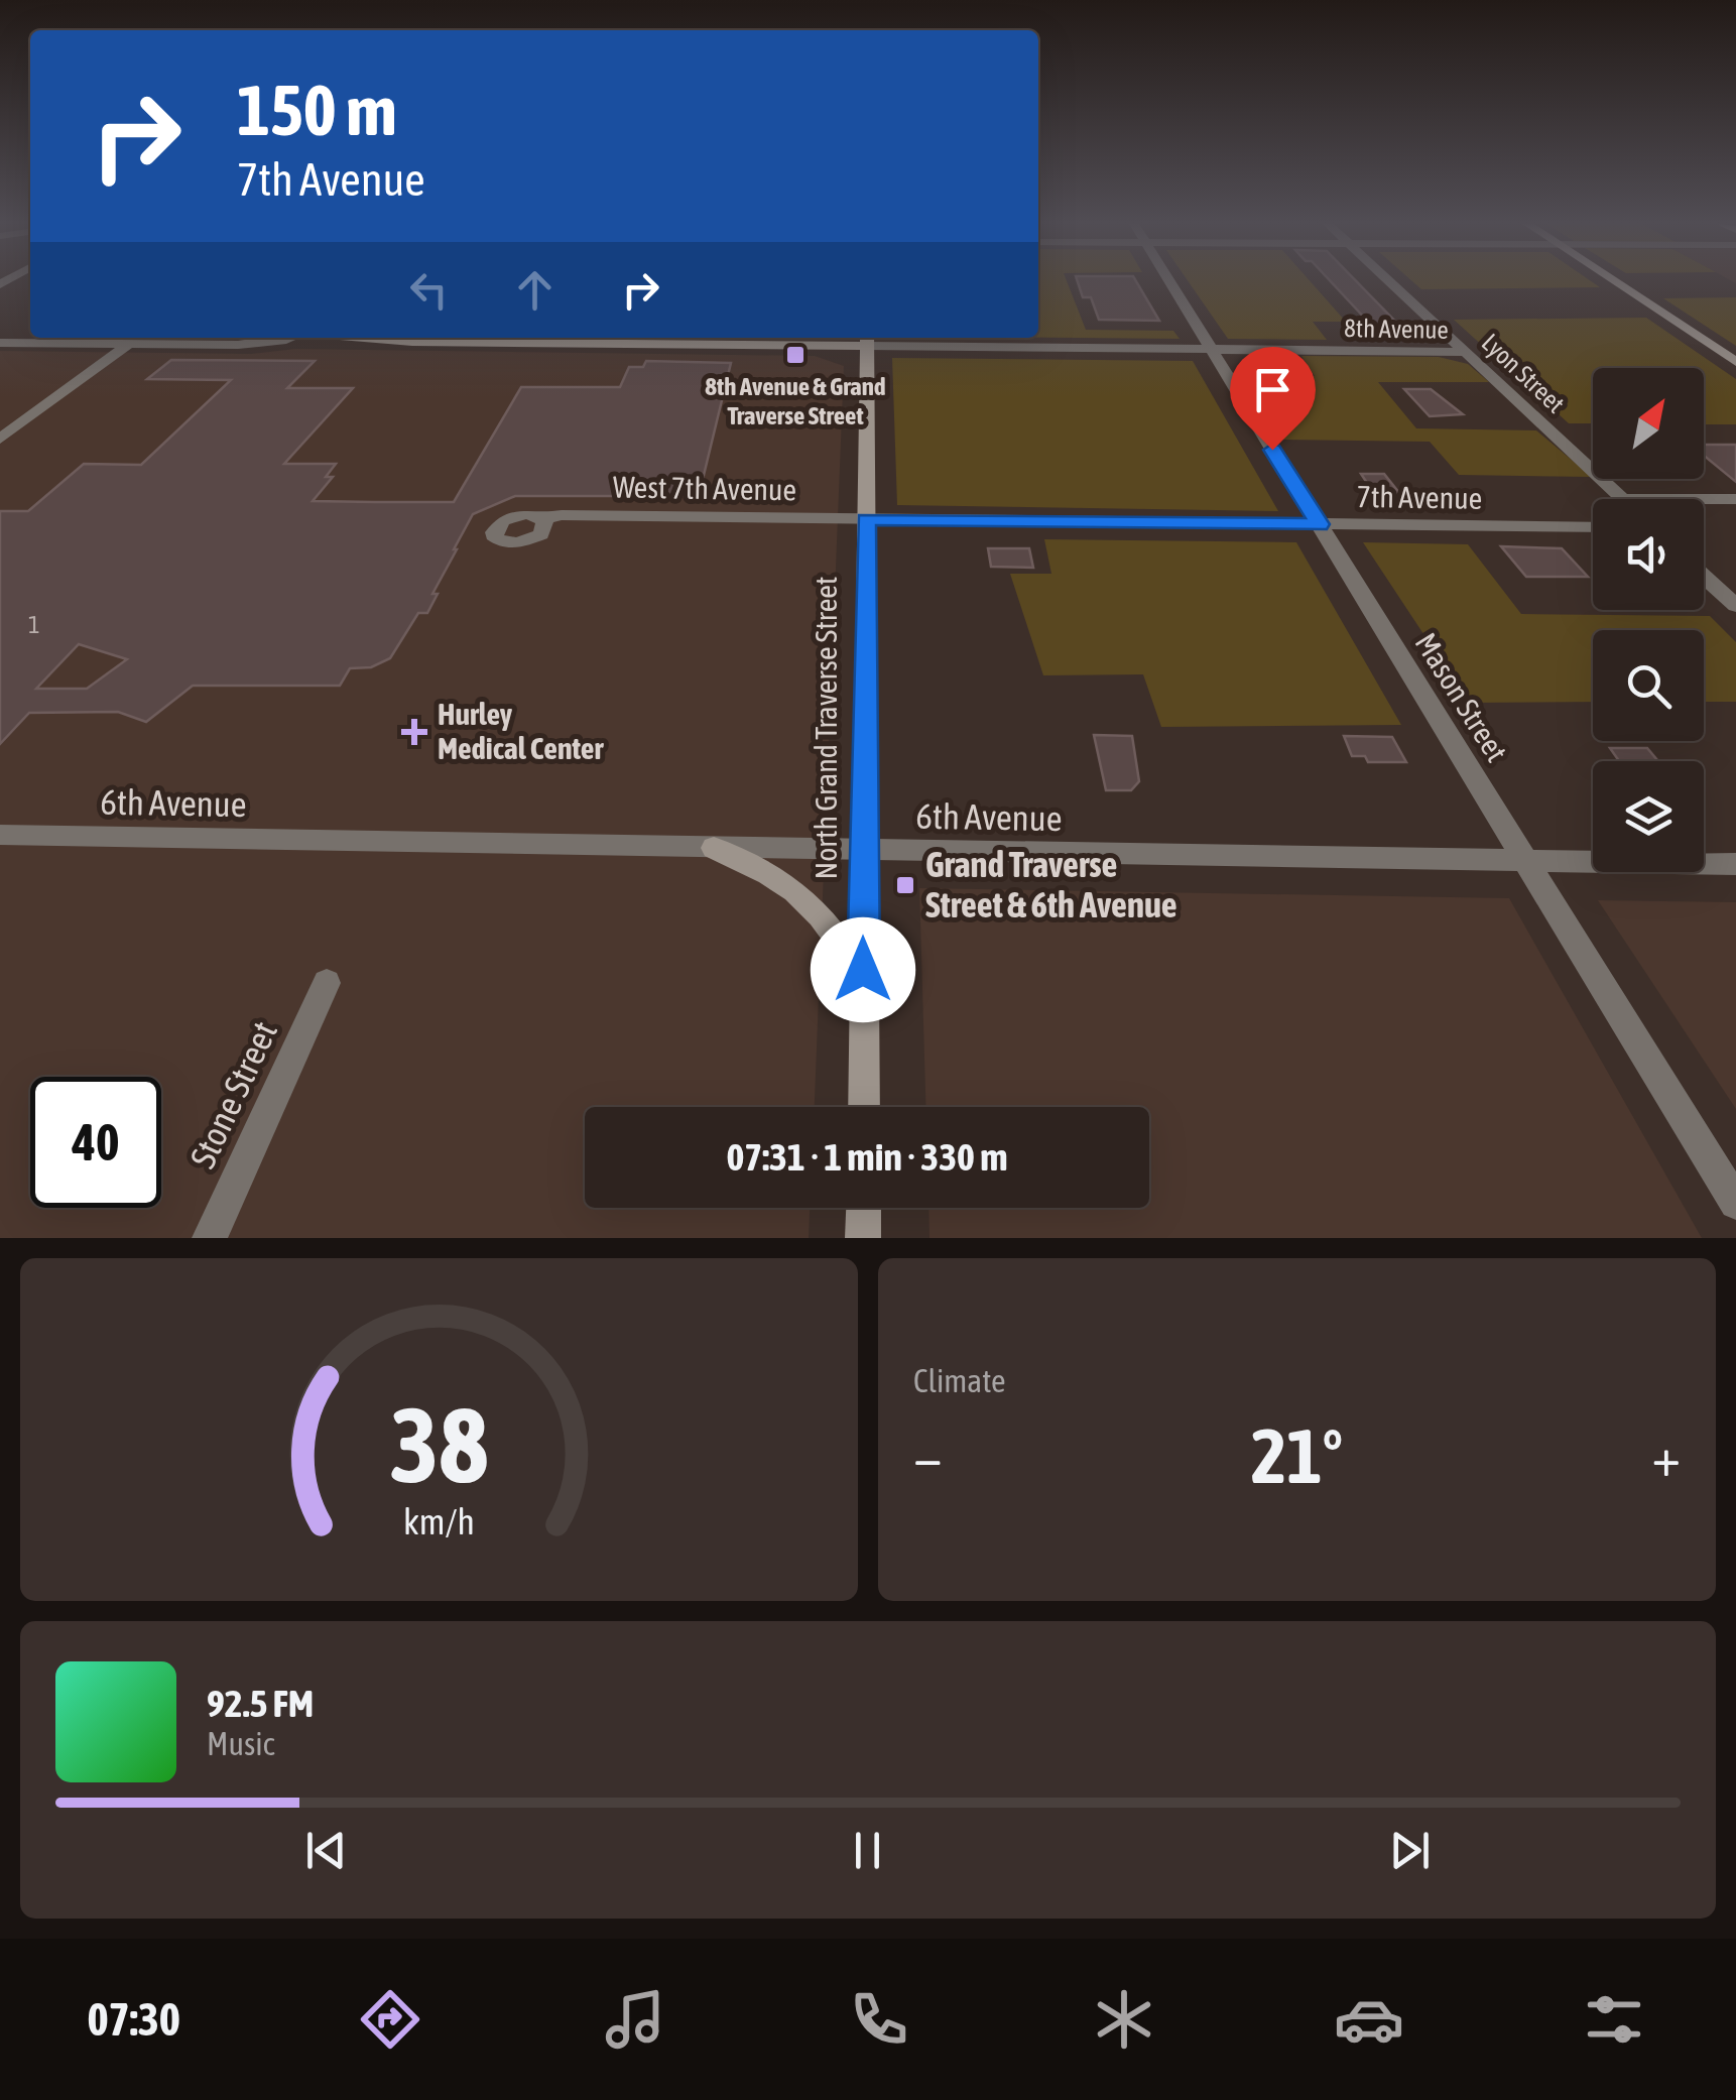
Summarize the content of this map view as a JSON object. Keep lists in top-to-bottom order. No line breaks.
{"streets":{"street":["8th Avenue","Lyon Street","West 7th Avenue","7th Avenue","Mason Street","North Grand Traverse Street","6th Avenue","Stone Street"]},"crossings":[["8th Avenue","Lyon Street"],["8th Avenue","Mason Street"],["8th Avenue","North Grand Traverse Street"],["West 7th Avenue","7th Avenue"],["West 7th Avenue","North Grand Traverse Street"],["7th Avenue","Mason Street"],["7th Avenue","North Grand Traverse Street"],["Mason Street","6th Avenue"],["North Grand Traverse Street","6th Avenue"]],"places":{"transit":["8th Avenue & Grand Traverse Street","Grand Traverse Street & 6th Avenue"],"health":["Hurley Medical Center"]},"house_numbers":["1"],"north":"top right","page":{"turn":["150 m","7th Avenue"],"limit":"40","trip":"07:31 · 1 min · 330 m","tile":"Climate","heat":["−","21°","+"],"song":["92.5 FM","Music"],"tabs":"07:30","gauge":["38","km/h"]}}
